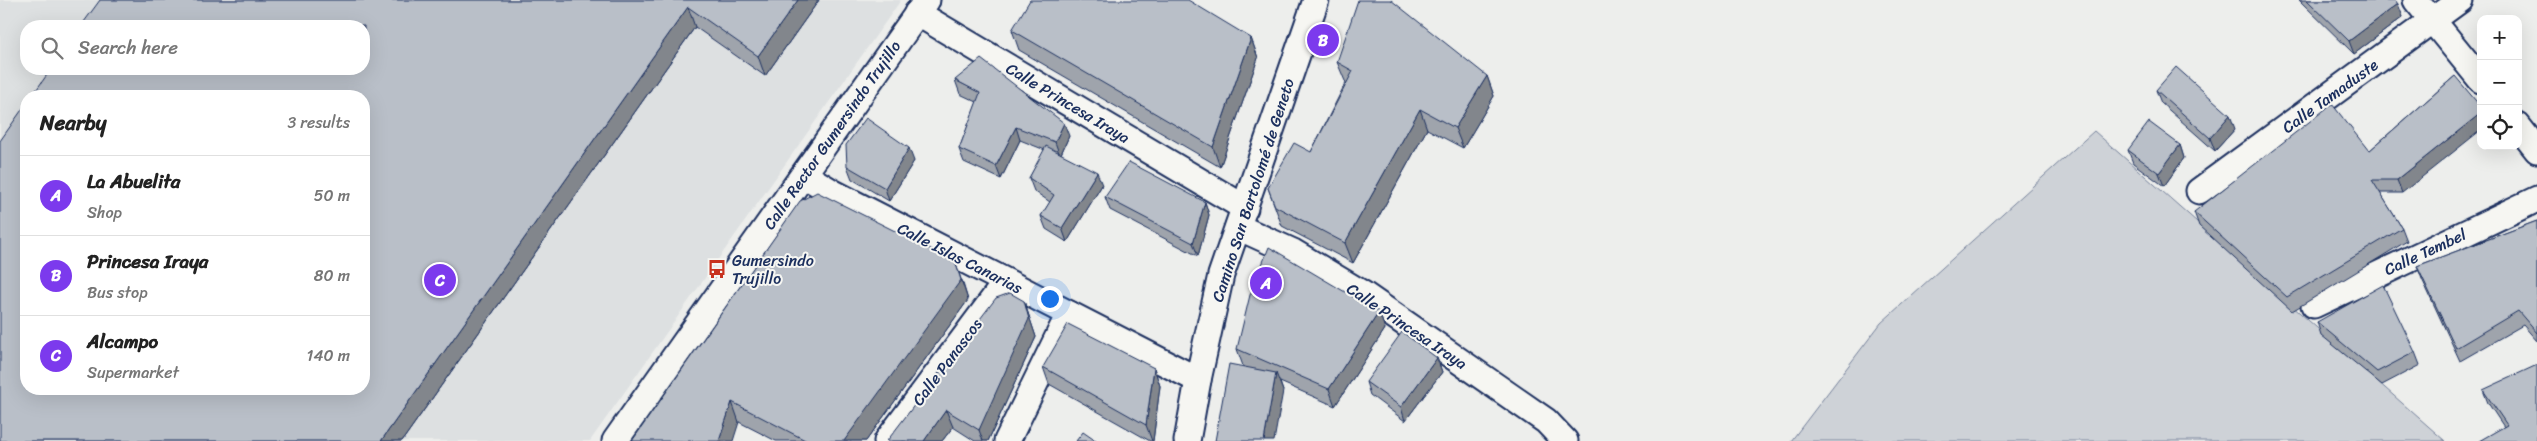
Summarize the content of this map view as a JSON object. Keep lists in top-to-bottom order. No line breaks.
{"streets":{"street":["Calle Tamaduste","Calle Princesa Iraya","Calle Rector Gumersindo Trujillo","Camino San Bartolomé de Geneto","Calle Tembel","Calle Islas Canarias","Calle Panascos"]},"crossings":[["Calle Princesa Iraya","Calle Rector Gumersindo Trujillo"],["Calle Princesa Iraya","Camino San Bartolomé de Geneto"],["Calle Rector Gumersindo Trujillo","Calle Islas Canarias"],["Camino San Bartolomé de Geneto","Calle Islas Canarias"],["Calle Islas Canarias","Calle Panascos"]],"places":{"bus stop":["Gumersindo Trujillo"]},"page":{"map_buttons":["+","−"],"search":"Search here","pins":["B","C","A"],"heading":["Nearby","3 results"],"list":[{"mark":"A","name":"La Abuelita","note":"Shop","value":"50 m"},{"mark":"B","name":"Princesa Iraya","note":"Bus stop","value":"80 m"},{"mark":"C","name":"Alcampo","note":"Supermarket","value":"140 m"}]}}
